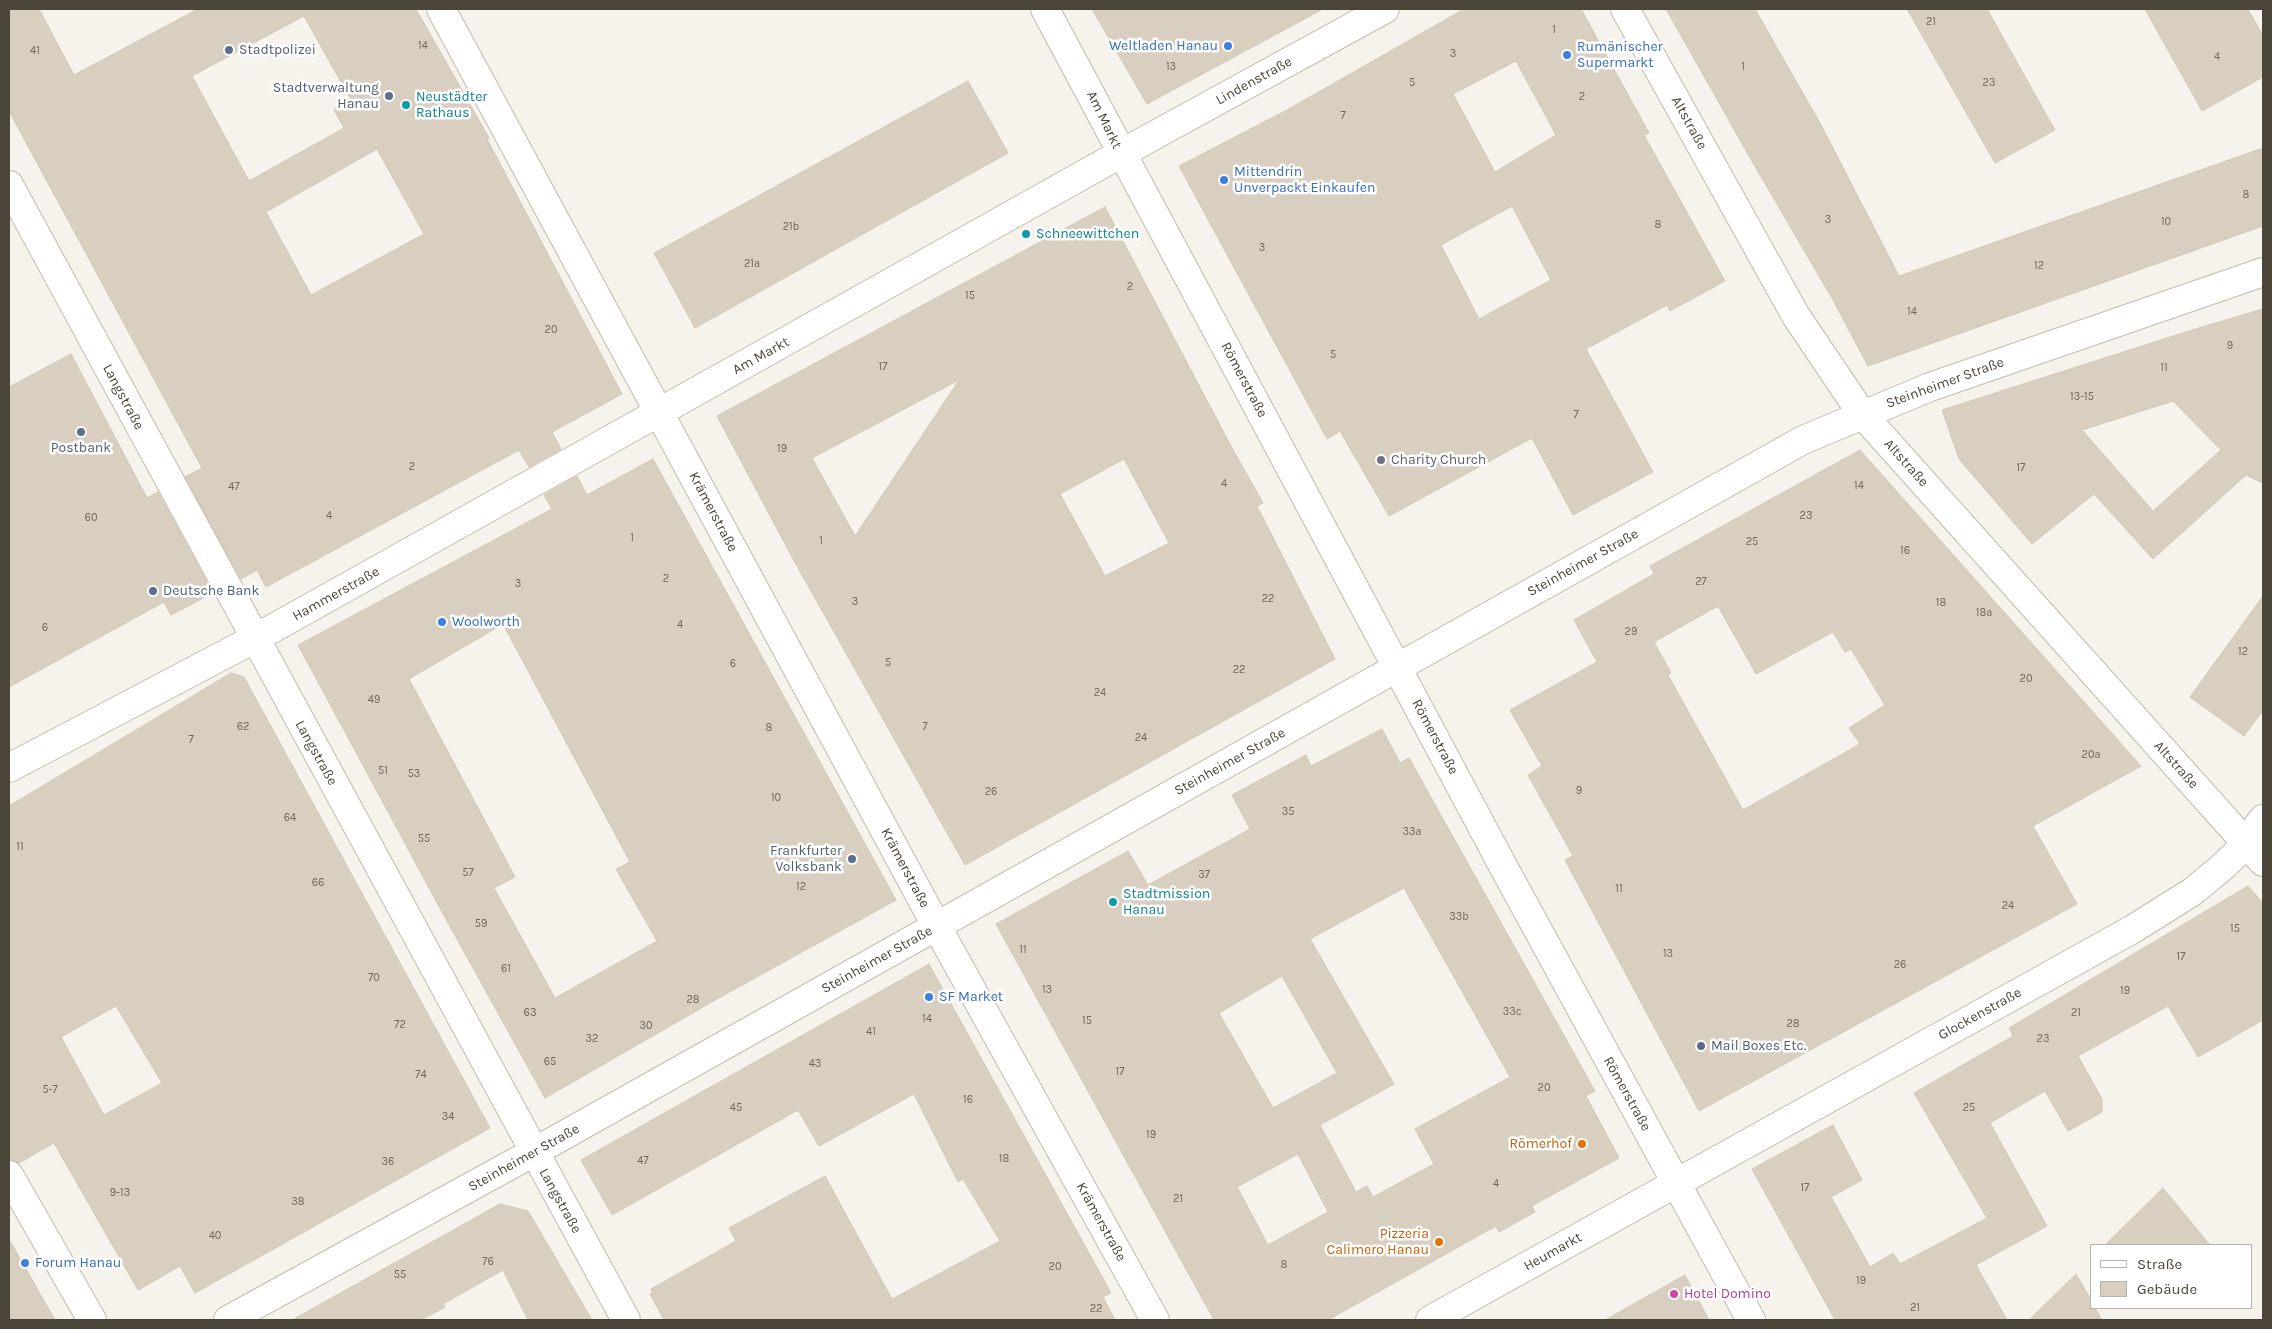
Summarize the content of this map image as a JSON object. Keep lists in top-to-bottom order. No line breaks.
{"streets":{"street":["Lindenstraße","Am Markt","Altstraße","Römerstraße","Steinheimer Straße","Langstraße","Krämerstraße","Hammerstraße","Glockenstraße","Heumarkt"]},"crossings":[["Lindenstraße","Am Markt"],["Lindenstraße","Römerstraße"],["Am Markt","Römerstraße"],["Am Markt","Krämerstraße"],["Am Markt","Hammerstraße"],["Altstraße","Steinheimer Straße"],["Altstraße","Glockenstraße"],["Römerstraße","Steinheimer Straße"],["Römerstraße","Glockenstraße"],["Römerstraße","Heumarkt"],["Steinheimer Straße","Langstraße"],["Steinheimer Straße","Krämerstraße"],["Langstraße","Hammerstraße"],["Krämerstraße","Hammerstraße"],["Glockenstraße","Heumarkt"]],"places":["Weltladen Hanau","Stadtpolizei","Rumänischer Supermarkt","Stadtverwaltung Hanau","Neustädter Rathaus","Mittendrin Unverpackt Einkaufen","Schneewittchen","Postbank","Charity Church","Deutsche Bank","Woolworth","Frankfurter Volksbank","Stadtmission Hanau","SF Market","Mail Boxes Etc.","Römerhof","Pizzeria Calimero Hanau","Forum Hanau","Hotel Domino"],"house_numbers":["21","1","14","41","3","4","13","1","5","23","2","7","8","3","10","8","21b","3","21a","12","2","15","14","20","9","5","17","11","13-15","7","19","2","17","4","14","47","4","23","60","1","1","25","16","2","27","3","22","3","18","18a","4","6","29","12","5","6","22","20","24","49","62","7","8","24","7","20a","51","53","9","26","10","35","64","33a","55","11","57","37","66","12","11","24","33b","59","15","11","13","17","26","61","70","13","19","28","33c","63","21","14","15","28","72","30","41","32","23","65","43","17","74","20","5-7","16","45","25","34","19","18","47","36","4","17","9-13","21","38","40","76","8","20","55","19","21","22"],"legend":["Straße","Gebäude"]}
